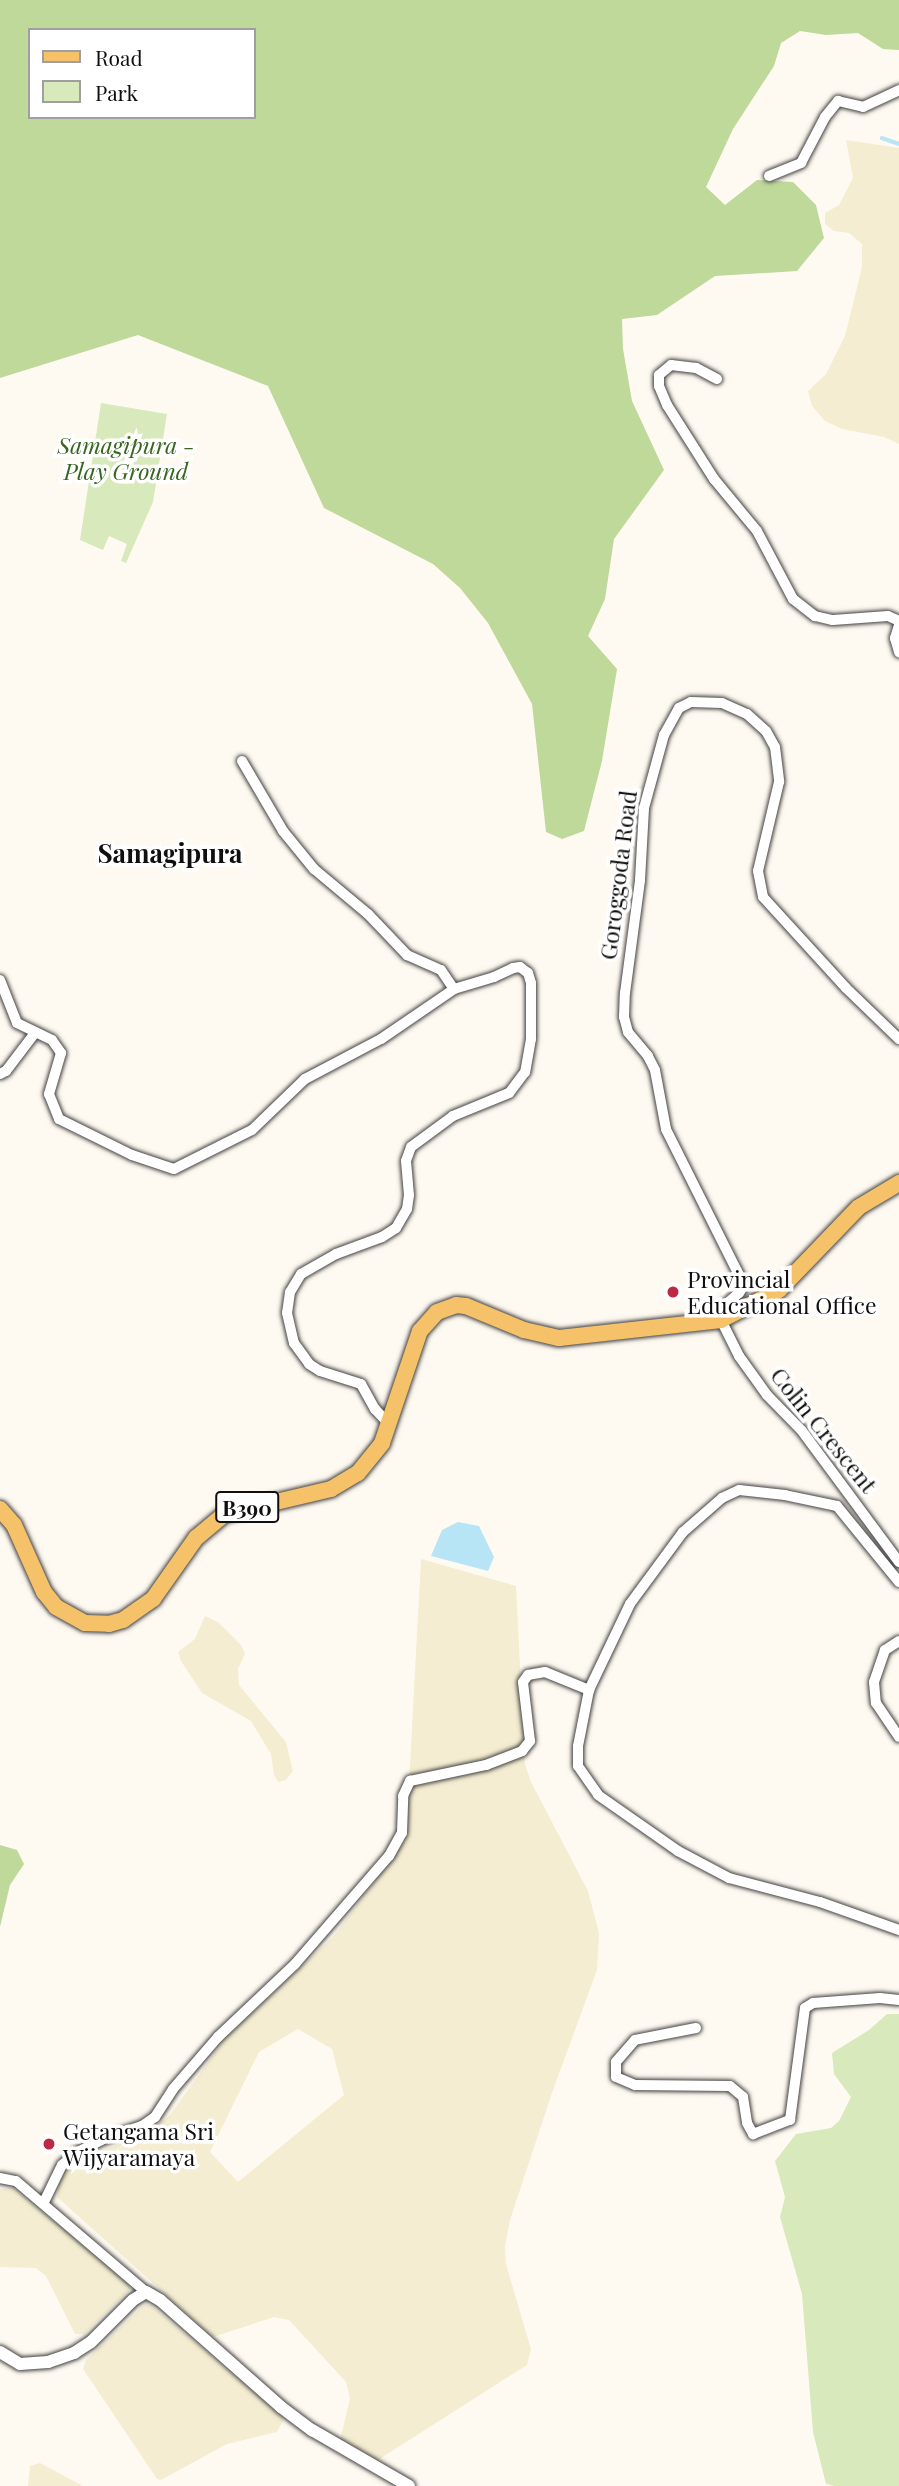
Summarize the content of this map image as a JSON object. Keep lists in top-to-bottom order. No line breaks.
{"streets":{"main road":["B390"],"street":["Goroggoda Road","Colin Crescent"]},"crossings":[["Goroggoda Road","Colin Crescent"],["Goroggoda Road","B390"],["Colin Crescent","B390"]],"districts":["Samagipura"],"parks":["Samagipura - Play Ground"],"places":["Provincial Educational Office","Getangama Sri Wijyaramaya"],"legend":["Road","Park"]}
